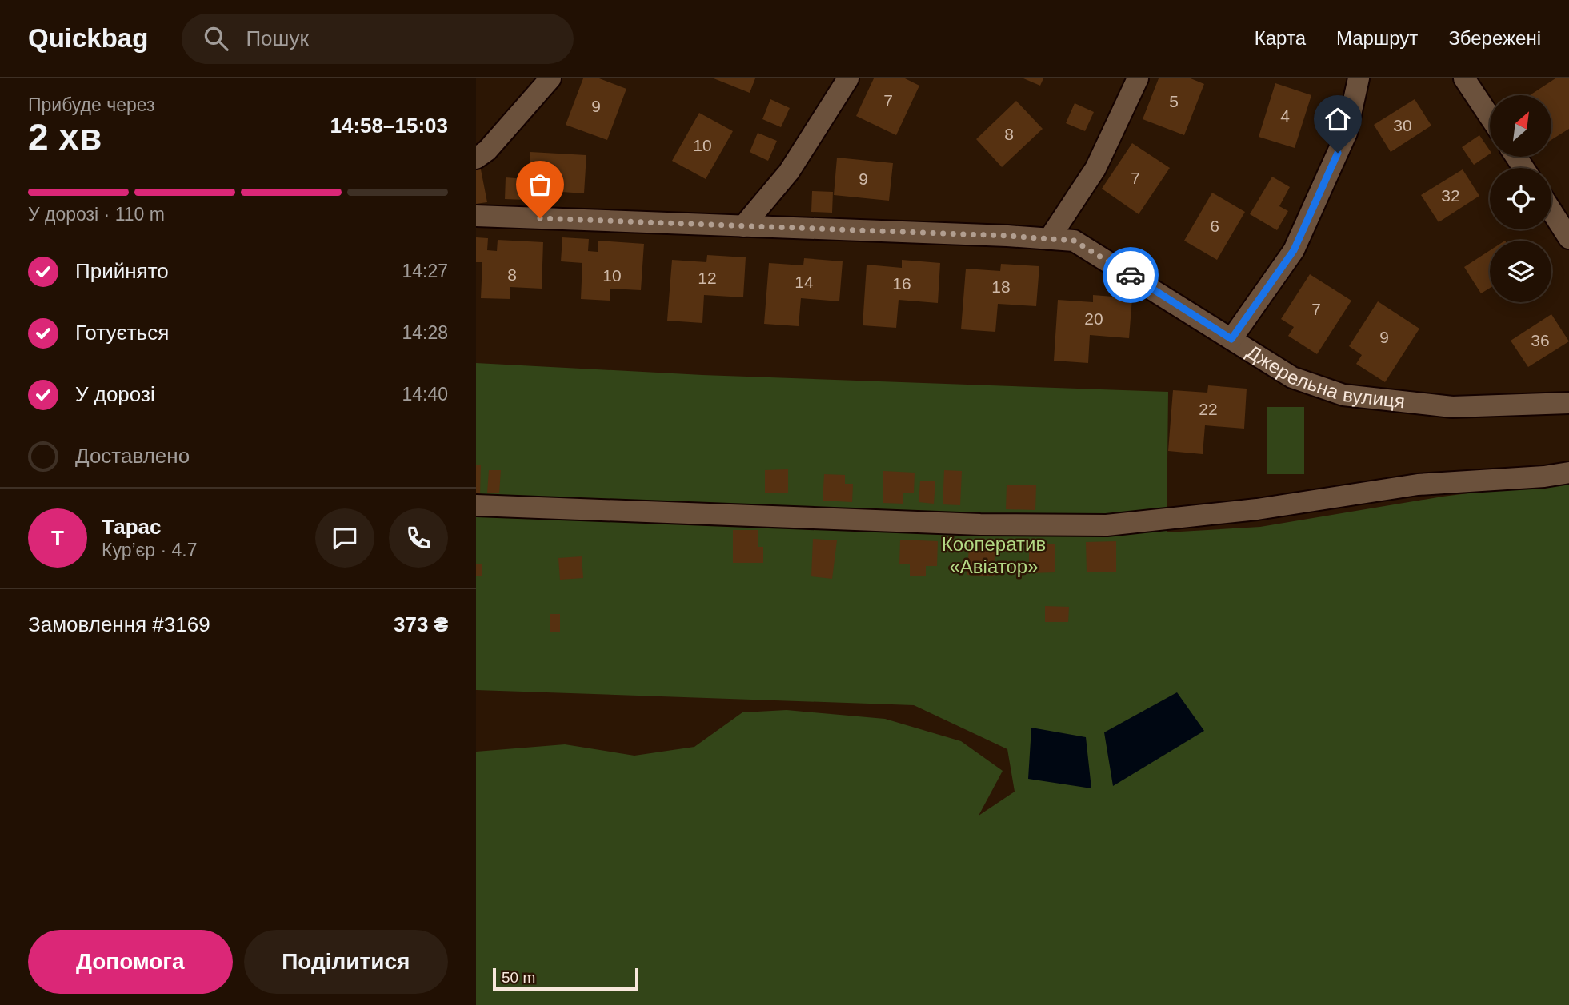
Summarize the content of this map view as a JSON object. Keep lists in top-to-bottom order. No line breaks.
{"streets":{"street":["Джерельна вулиця"]},"parks":["Кооператив «Авіатор»"],"house_numbers":["7","5","9","4","30","8","10","7","9","32","6","8","10","12","14","16","18","7","20","9","36","22"],"scale_bar":"50 m","north":"top right","page":{"header":"Quickbag","search":"Пошук","nav":["Карта","Маршрут","Збережені"],"heading":["2 хв","Прибуде через","14:58–15:03"],"panel":["Тарас","Кур’єр · 4.7","Замовлення #3169","373 ₴"],"bar":"У дорозі · 110 m","list":[["Прийнято","14:27"],["Готується","14:28"],["У дорозі","14:40"],"Доставлено"],"round":"Т","buttons":["Допомога","Поділитися"],"scale":"50 m"}}
